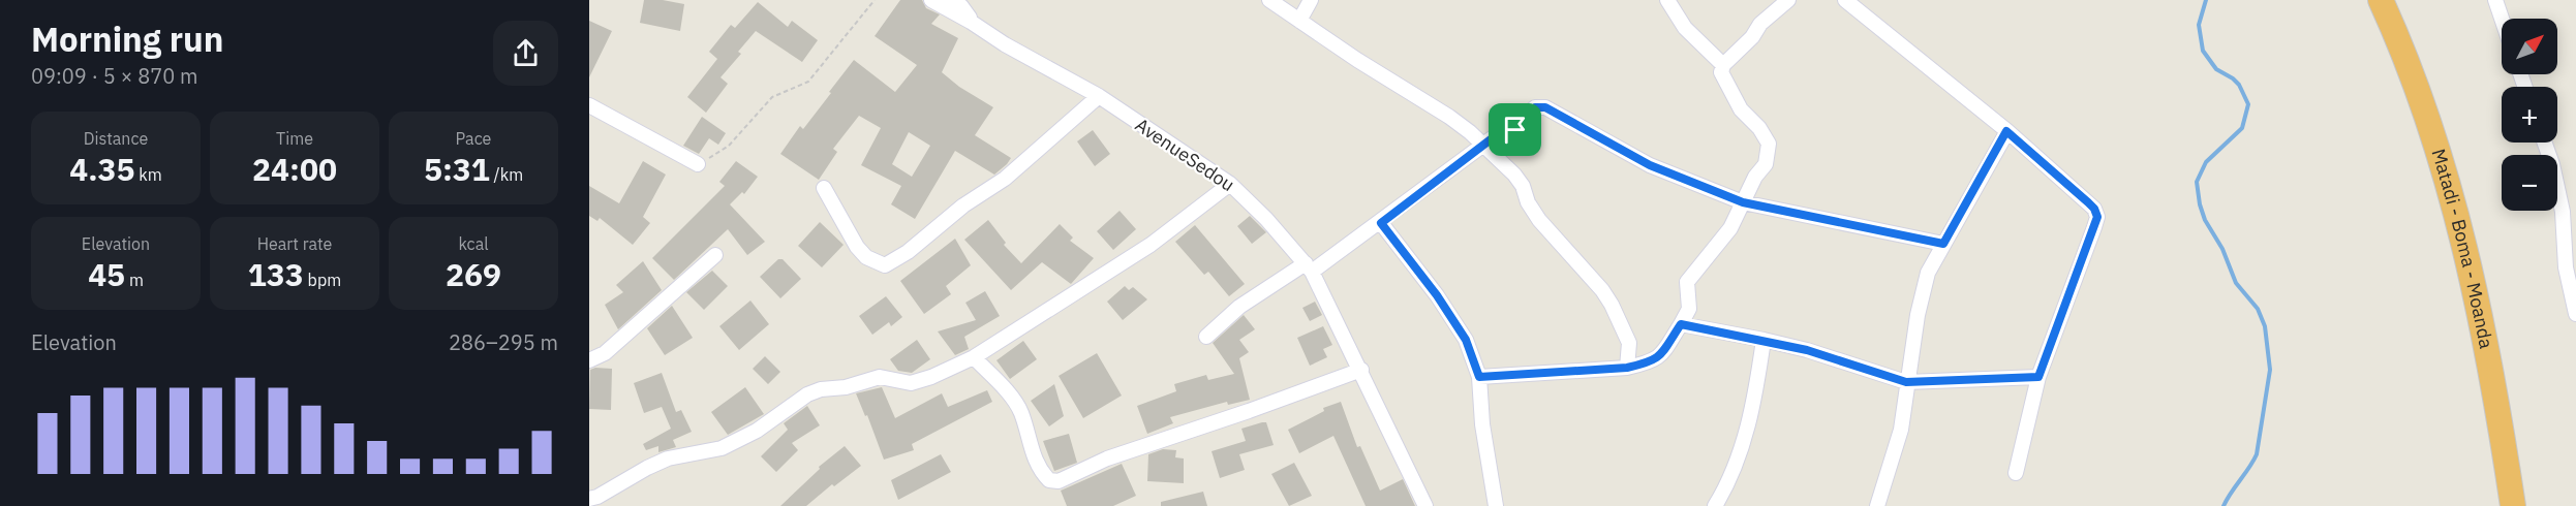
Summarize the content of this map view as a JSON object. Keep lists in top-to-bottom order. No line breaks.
{"streets":{"highway":["Matadi - Boma - Moanda"],"street":["AvenueSedou"]},"north":"top right","page":{"heading":["Morning run","09:09 · 5 × 870 m"],"map_buttons":["+","−"],"stats":[["Distance","4.35 km"],["Time","24:00"],["Pace","5:31 /km"],["Elevation","45 m"],["Heart rate","133 bpm"],["kcal","269"]],"chart":["Elevation","286–295 m"]}}
